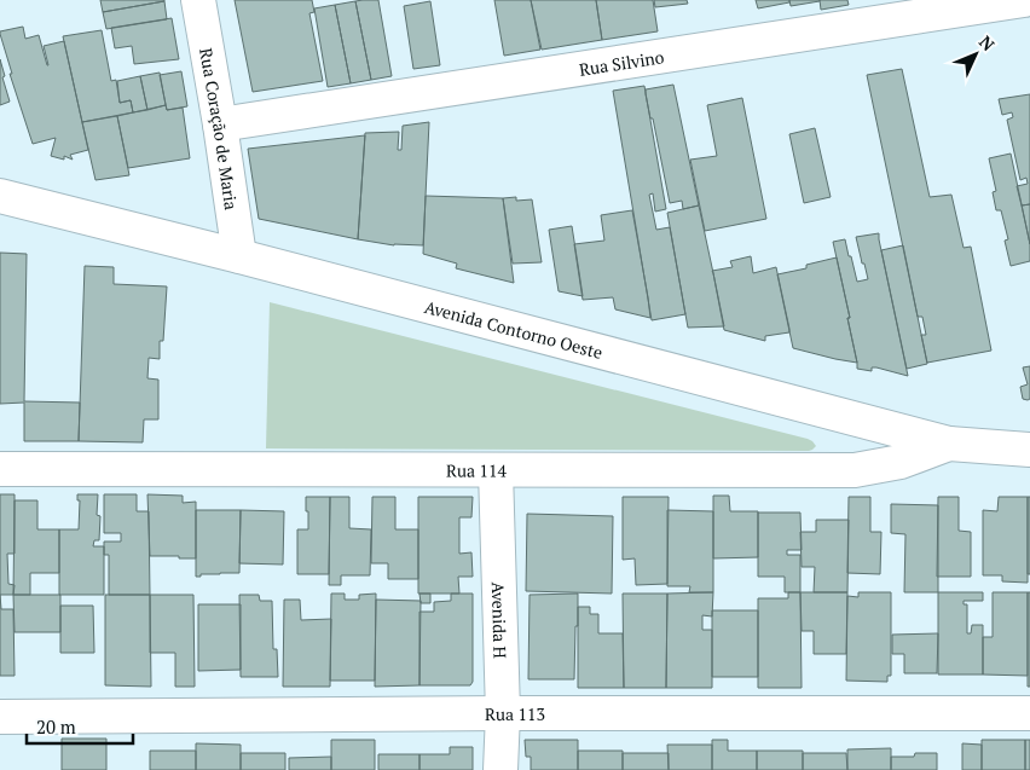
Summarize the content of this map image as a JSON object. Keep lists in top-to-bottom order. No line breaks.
{"streets":{"street":["Rua Silvino","Rua Coração de Maria","Avenida Contorno Oeste","Rua 114","Avenida H","Rua 113"]},"crossings":[["Rua Silvino","Rua Coração de Maria"],["Rua Coração de Maria","Avenida Contorno Oeste"],["Avenida Contorno Oeste","Rua 114"],["Rua 114","Avenida H"],["Avenida H","Rua 113"]],"scale_bar":"20 m","north":"top right"}
